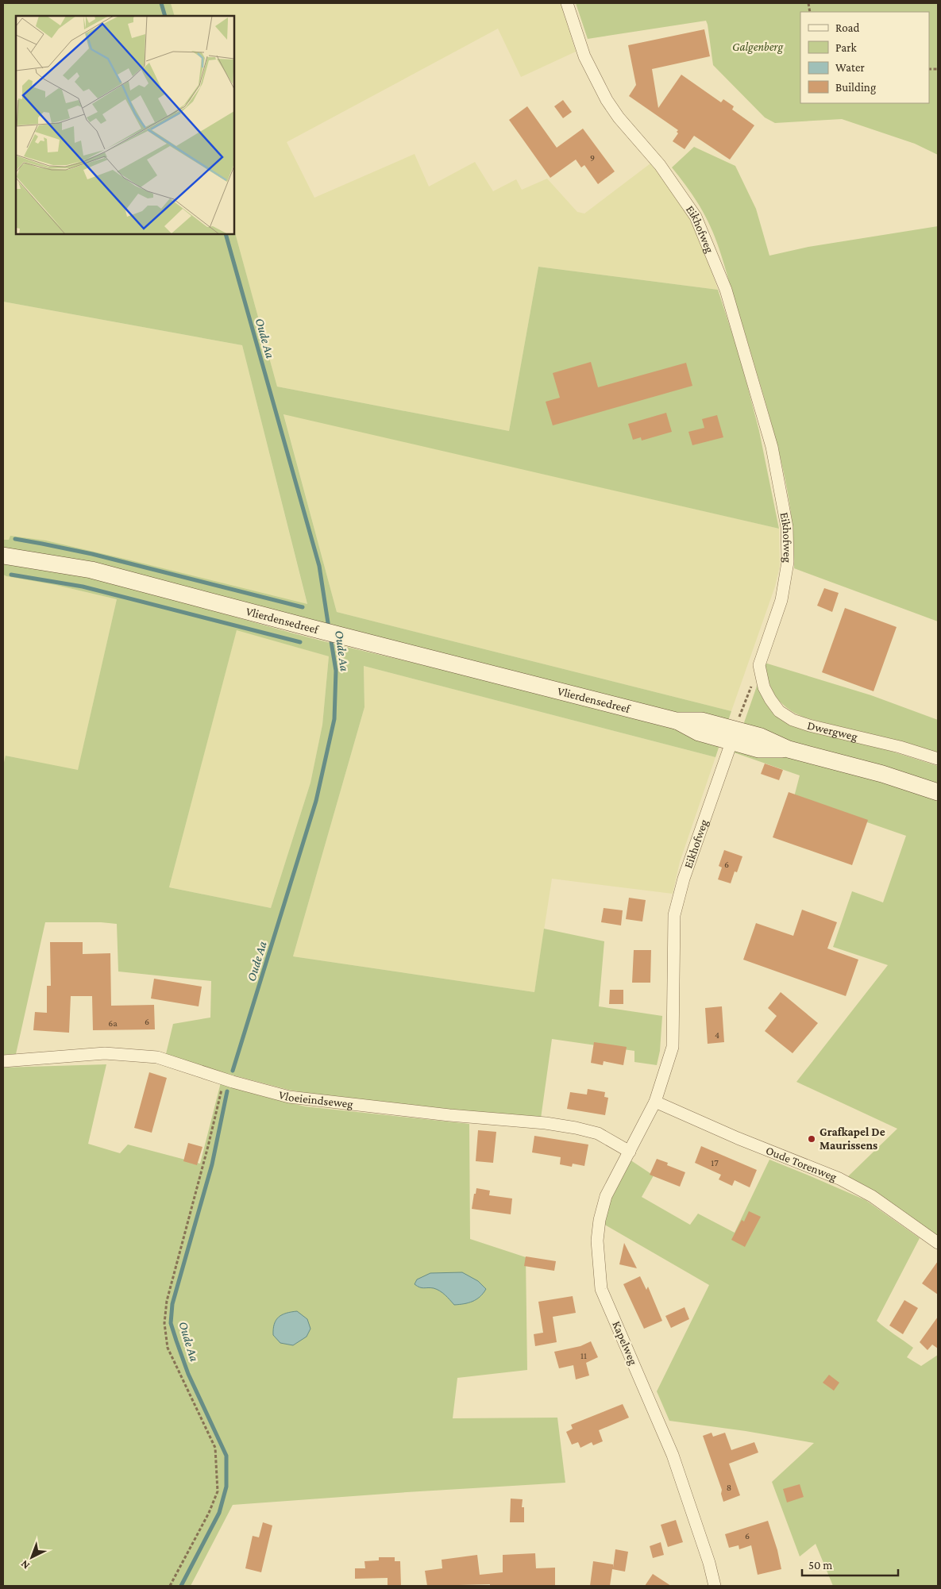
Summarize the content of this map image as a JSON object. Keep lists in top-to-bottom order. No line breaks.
{"streets":{"main road":["Vlierdensedreef"],"street":["Eikhofweg","Dwergweg","Vloeieindseweg","Oude Torenweg","Kapelweg"]},"crossings":[["Eikhofweg","Dwergweg"],["Eikhofweg","Oude Torenweg"],["Eikhofweg","Kapelweg"],["Vloeieindseweg","Kapelweg"],["Oude Torenweg","Kapelweg"]],"water":["Oude Aa"],"parks":["Galgenberg"],"places":["Grafkapel De Maurissens"],"house_numbers":["9","6","6","6a","4","17","11","8","6"],"legend":["Road","Park","Water","Building"],"scale_bar":"50 m","north":"bottom left"}
